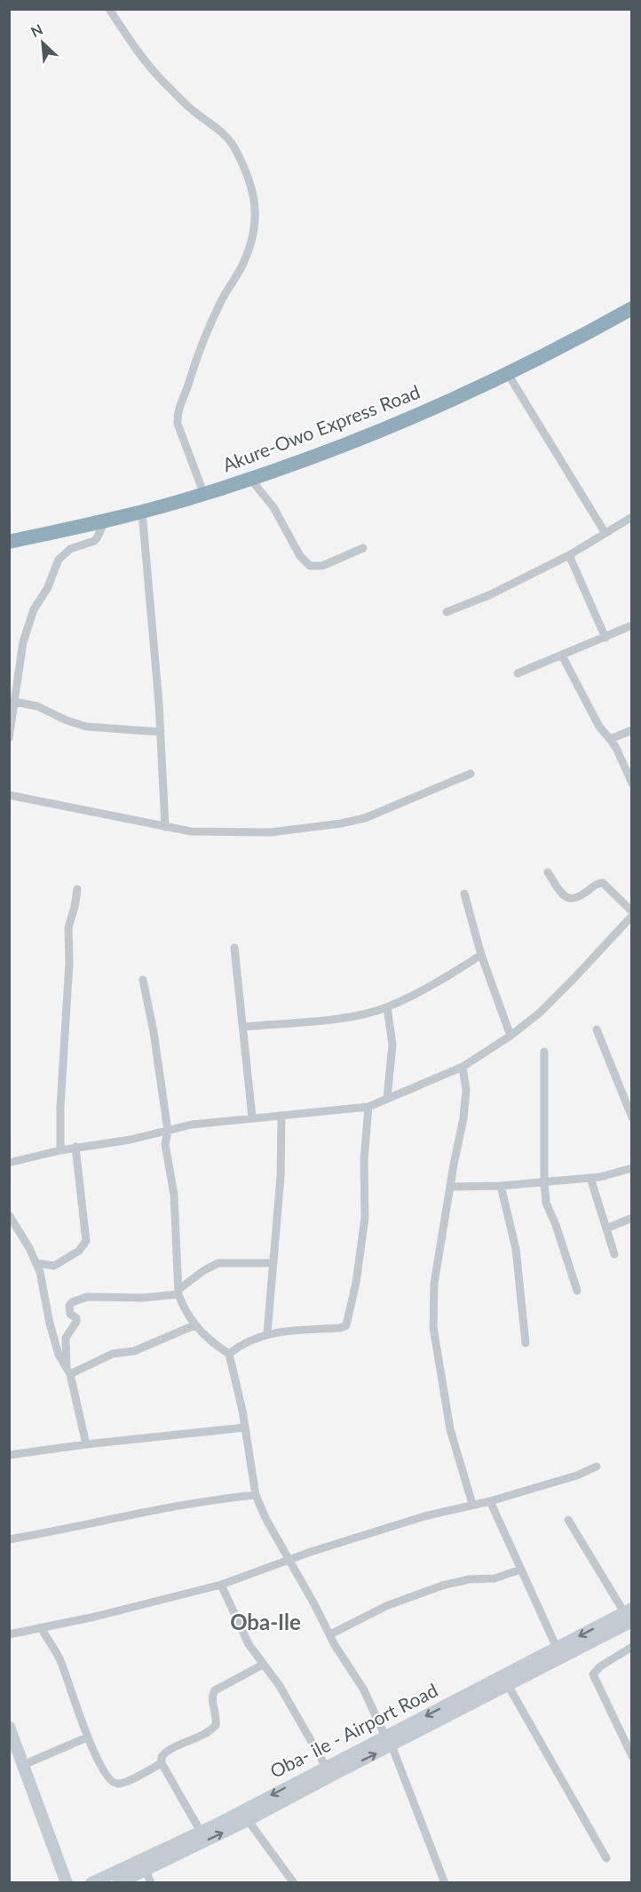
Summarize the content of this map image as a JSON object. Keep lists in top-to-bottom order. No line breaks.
{"streets":{"highway":["Akure-Owo Express Road"],"main road":["Oba- ile - Airport Road"]},"districts":["Oba-Ile"],"north":"top left"}
